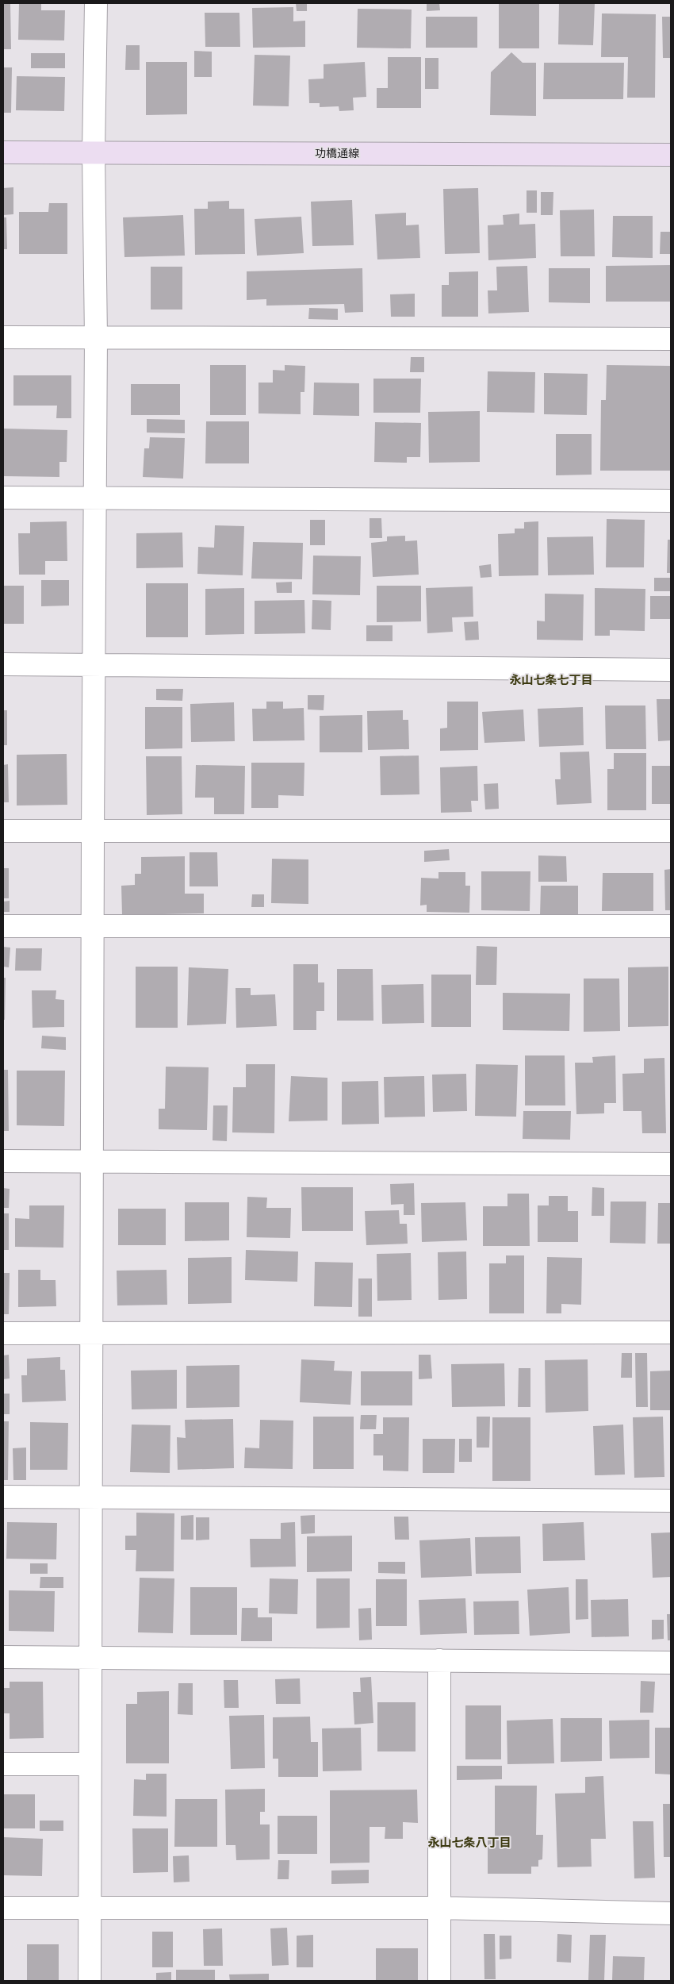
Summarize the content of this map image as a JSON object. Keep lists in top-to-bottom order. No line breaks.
{"streets":{"street":["功橋通線"]},"districts":["永山七条七丁目","永山七条八丁目"]}
